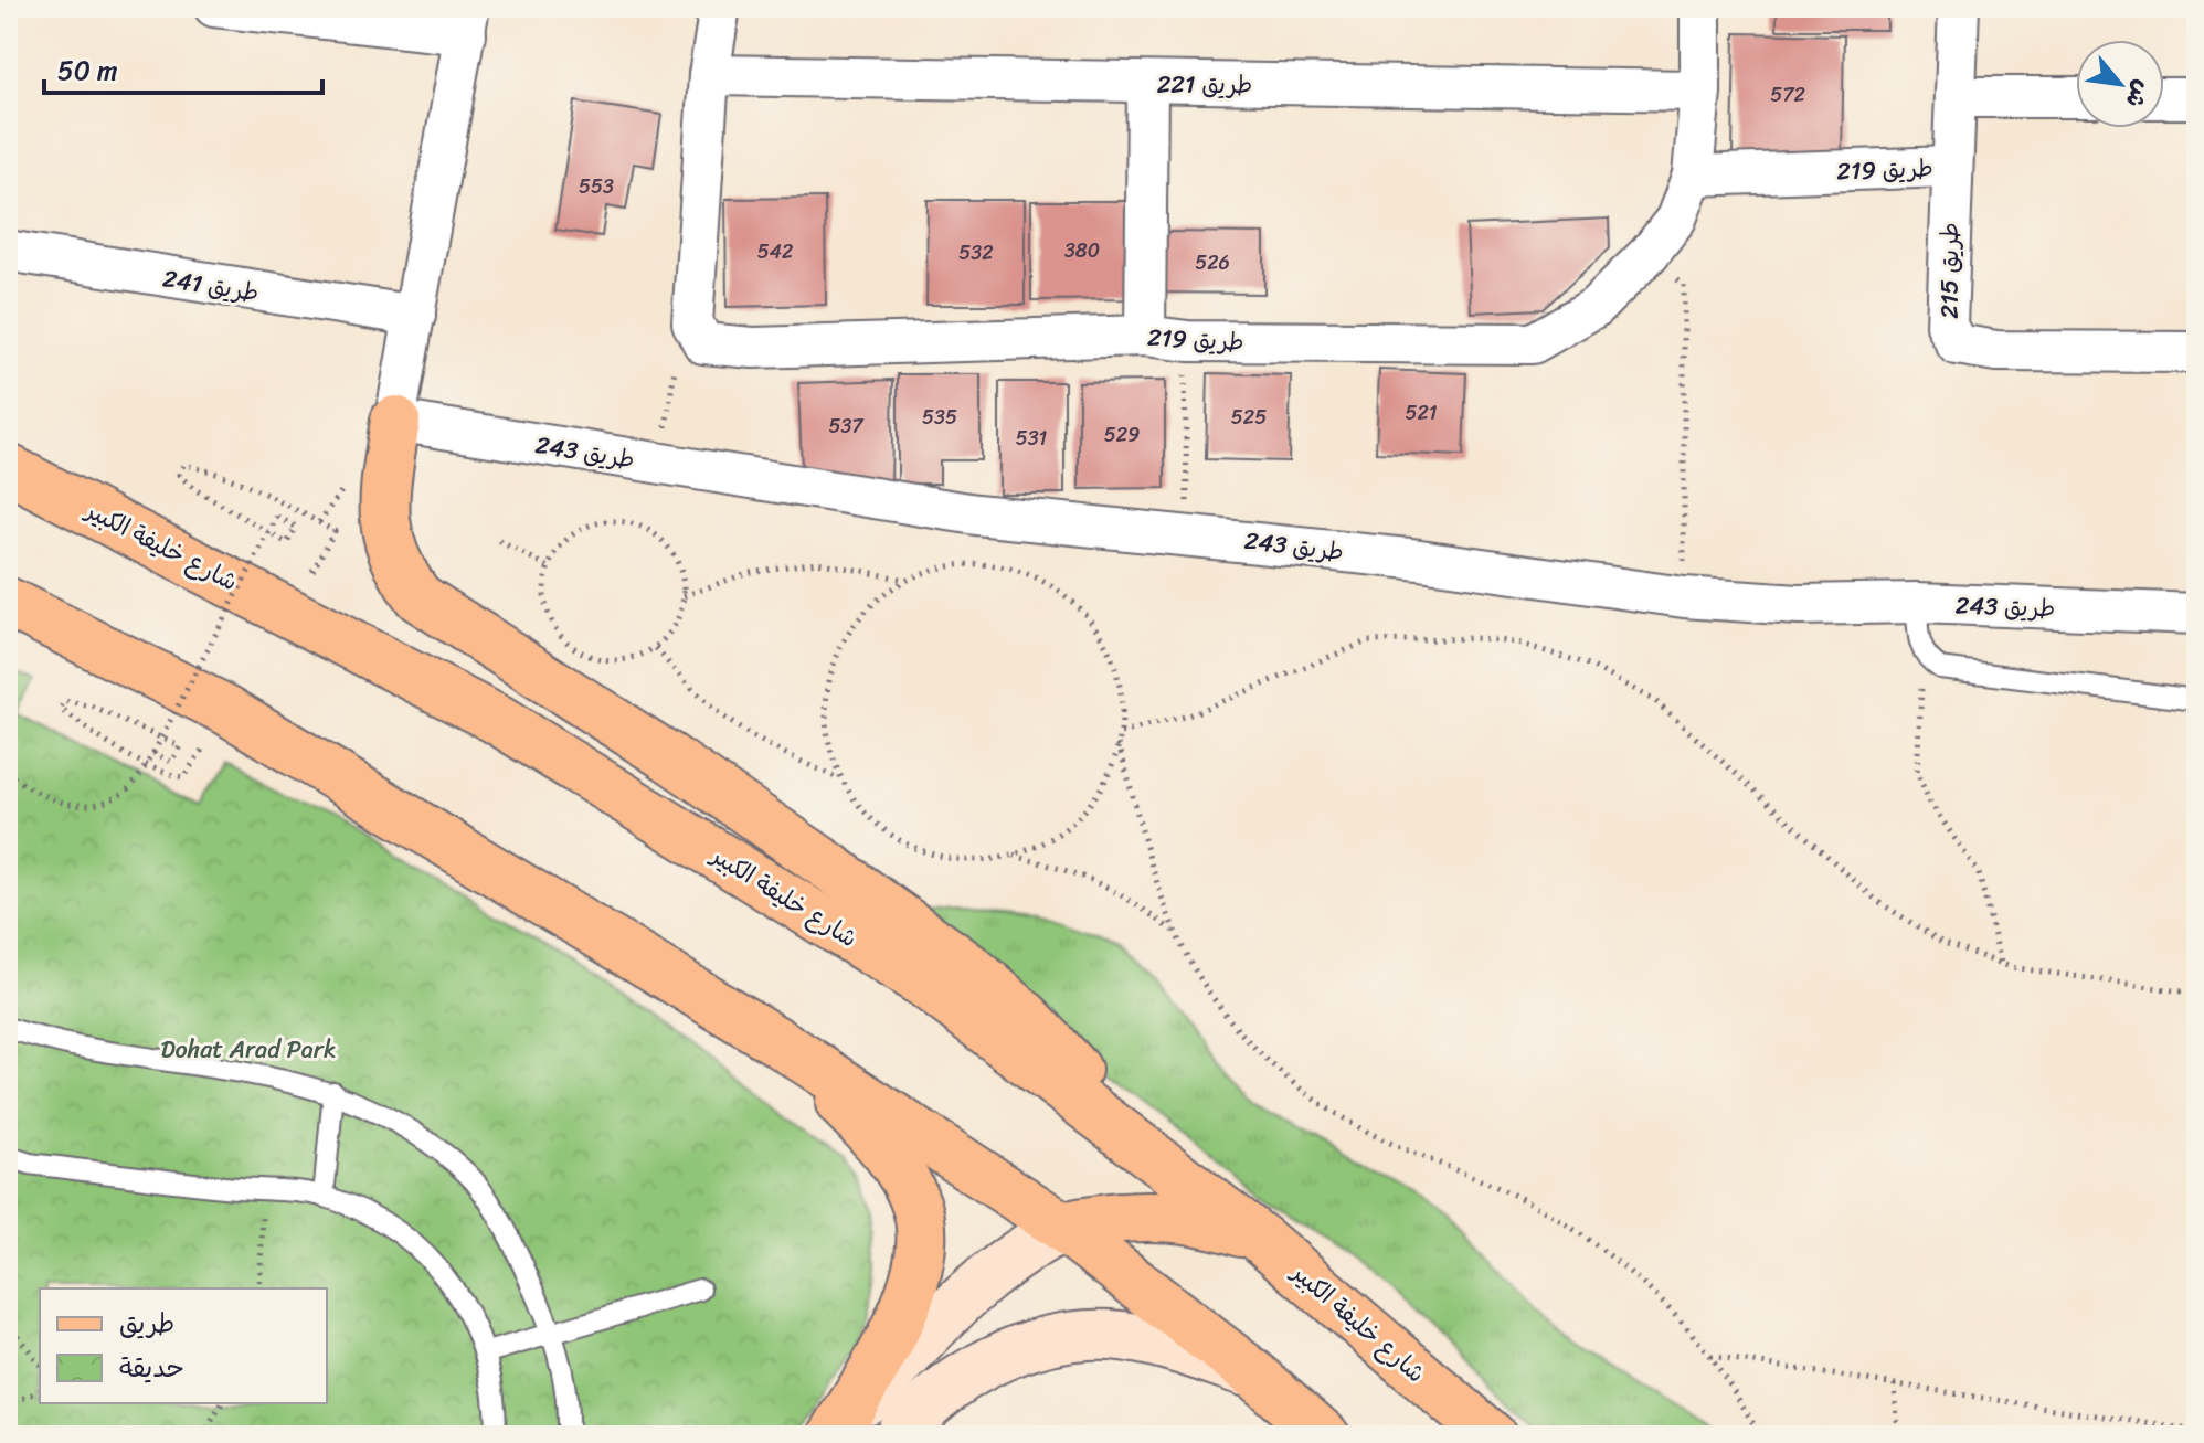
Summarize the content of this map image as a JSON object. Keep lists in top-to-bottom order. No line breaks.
{"streets":{"main road":["شارع خليفة الكبير"],"street":["طريق 221","طريق 219","طريق 215","طريق 241","طريق 243"]},"crossings":[["طريق 219","طريق 215"]],"parks":["Dohat Arad Park"],"house_numbers":["572","553","380","542","532","526","521","535","525","537","529","531"],"legend":["طريق","حديقة"],"scale_bar":"50 m","north":"bottom right"}
